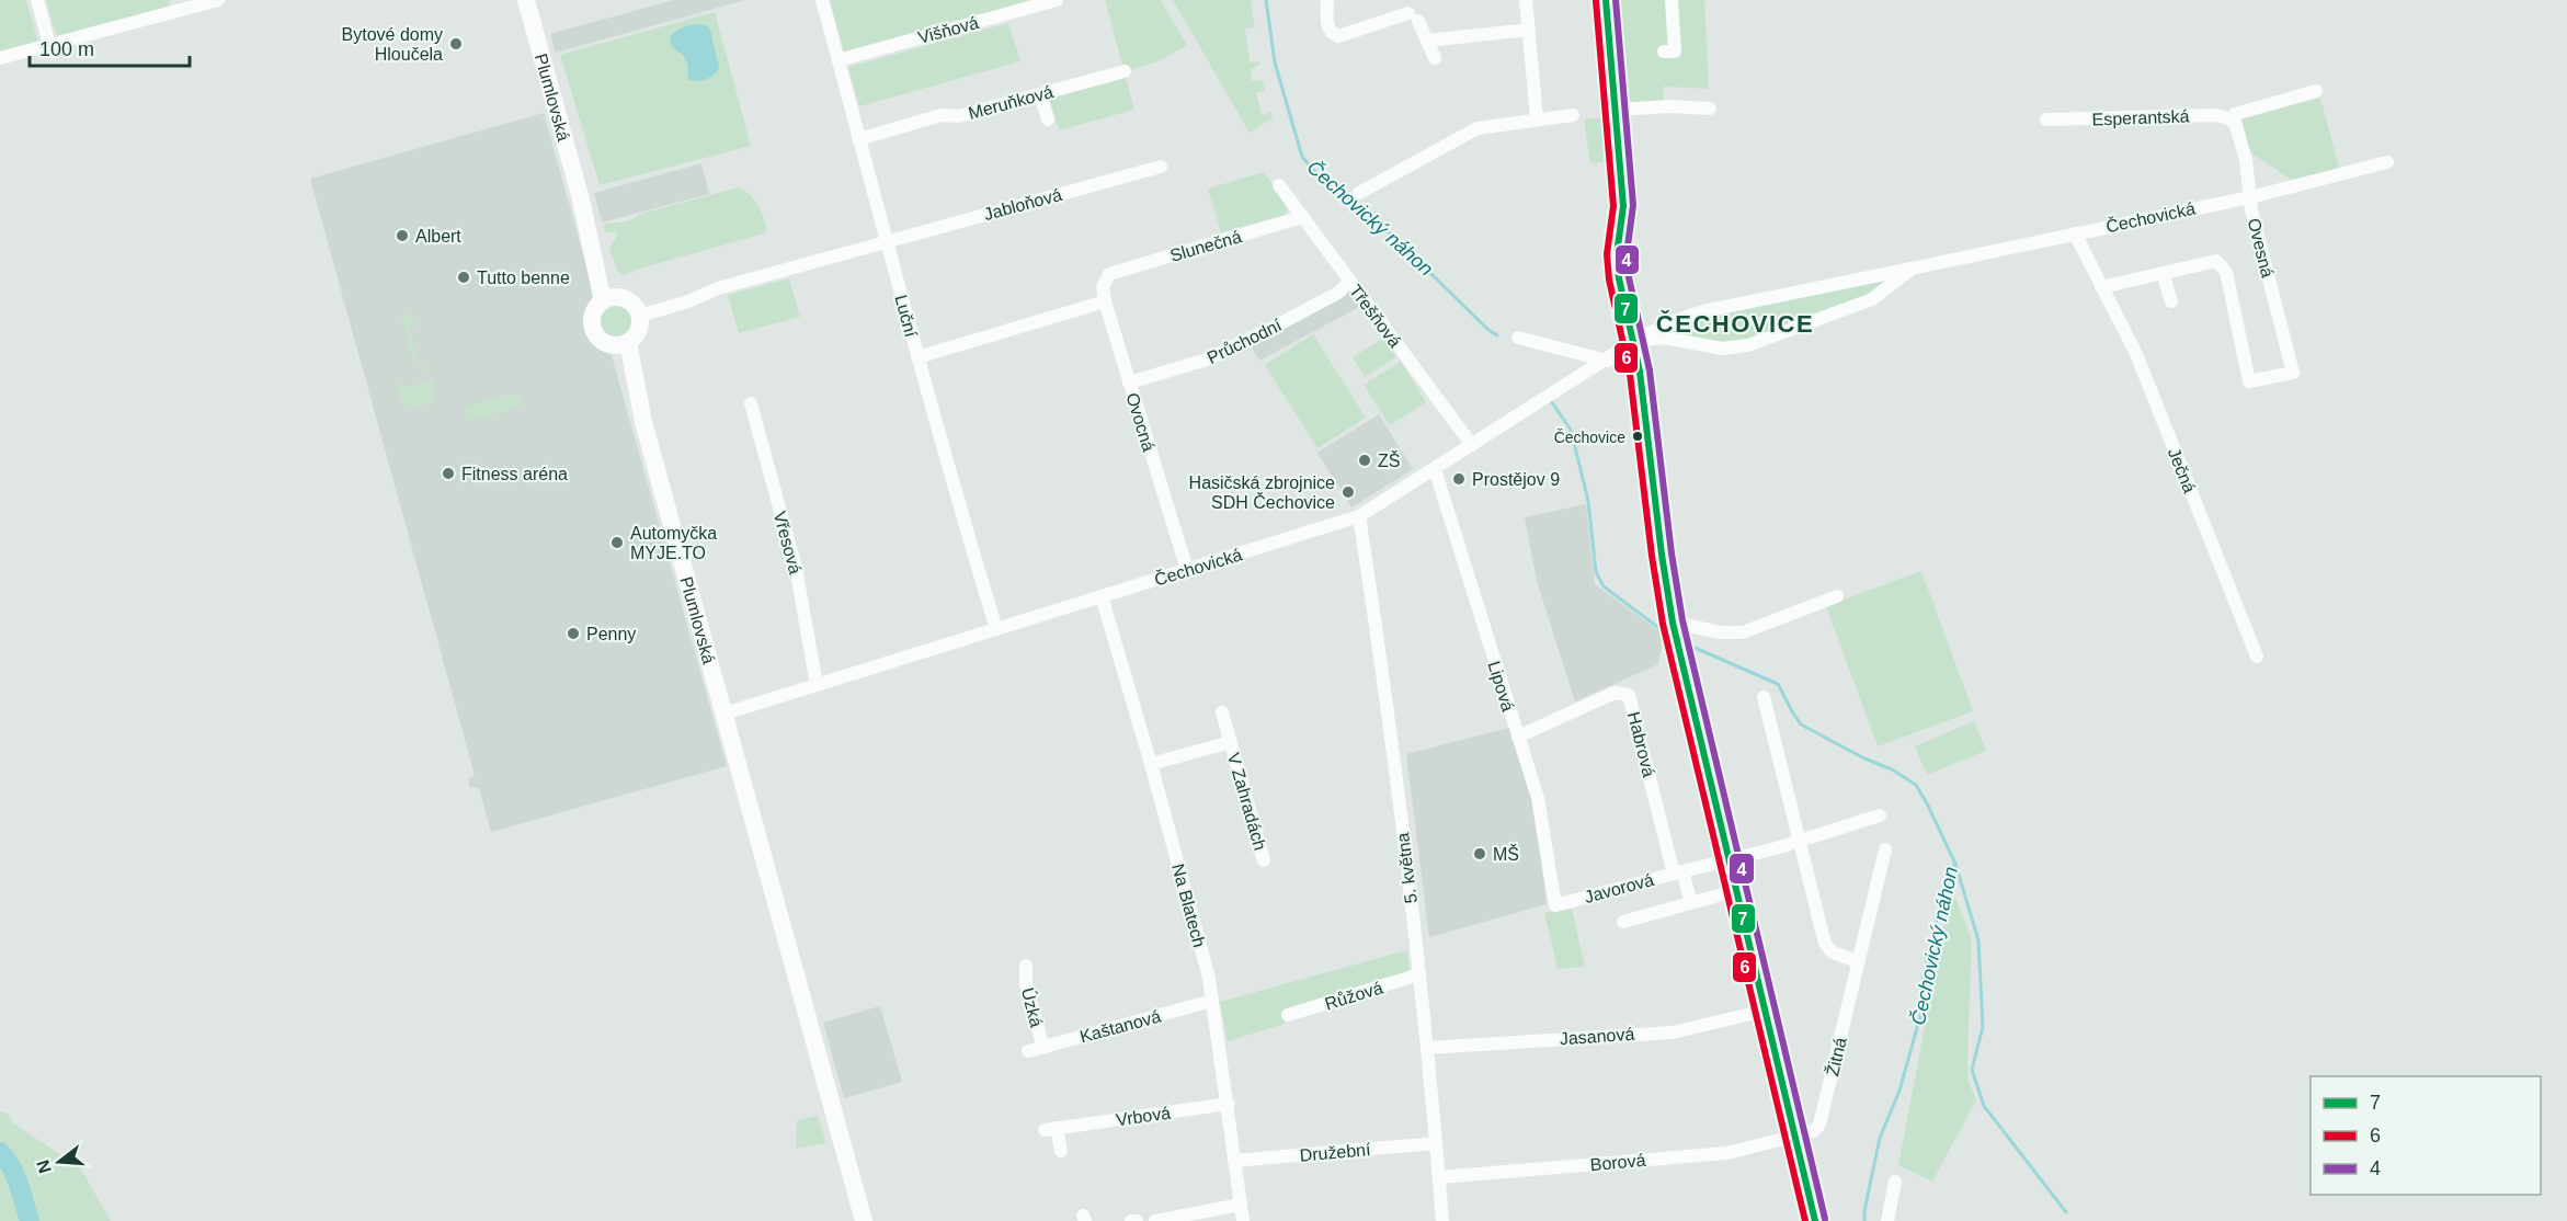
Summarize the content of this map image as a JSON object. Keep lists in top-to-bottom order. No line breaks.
{"streets":{"main road":["Plumlovská"],"street":["Višňová","Meruňková","Esperantská","Jabloňová","Čechovická","Slunečná","Ovesná","Luční","Třešňová","Průchodní","Ovocná","Ječná","Vřesová","Lipová","Habrová","V Zahradách","5. května","Javorová","Na Blatech","Růžová","Úzká","Kaštanová","Jasanová","Žitná","Vrbová","Družební","Borová"]},"crossings":[["Višňová","Luční"],["Plumlovská","Čechovická"],["Meruňková","Luční"],["Esperantská","Ovesná"],["Jabloňová","Luční"],["Čechovická","Ovesná"],["Čechovická","Luční"],["Čechovická","Třešňová"],["Čechovická","Ovocná"],["Čechovická","Ječná"],["Čechovická","Vřesová"],["Čechovická","Lipová"],["Čechovická","5. května"],["Čechovická","Na Blatech"],["Slunečná","Třešňová"],["Slunečná","Ovocná"],["Třešňová","Průchodní"],["Průchodní","Ovocná"],["Lipová","Habrová"],["Lipová","Javorová"],["Habrová","Javorová"],["V Zahradách","Na Blatech"],["5. května","Růžová"],["5. května","Jasanová"],["5. května","Družební"],["5. května","Borová"],["Na Blatech","Kaštanová"],["Na Blatech","Vrbová"],["Na Blatech","Družební"],["Úzká","Kaštanová"],["Žitná","Borová"]],"districts":["ČECHOVICE"],"water":["Čechovický náhon"],"places":["Bytové domy Hloučela","Albert","Tutto benne","Čechovice","ZŠ","Fitness aréna","Prostějov 9","Hasičská zbrojnice SDH Čechovice","Automyčka MYJE.TO","Penny","MŠ"],"lines":["transit line 7","transit line 4","transit line 6"],"legend":["7","6","4"],"scale_bar":"100 m","north":"left"}
